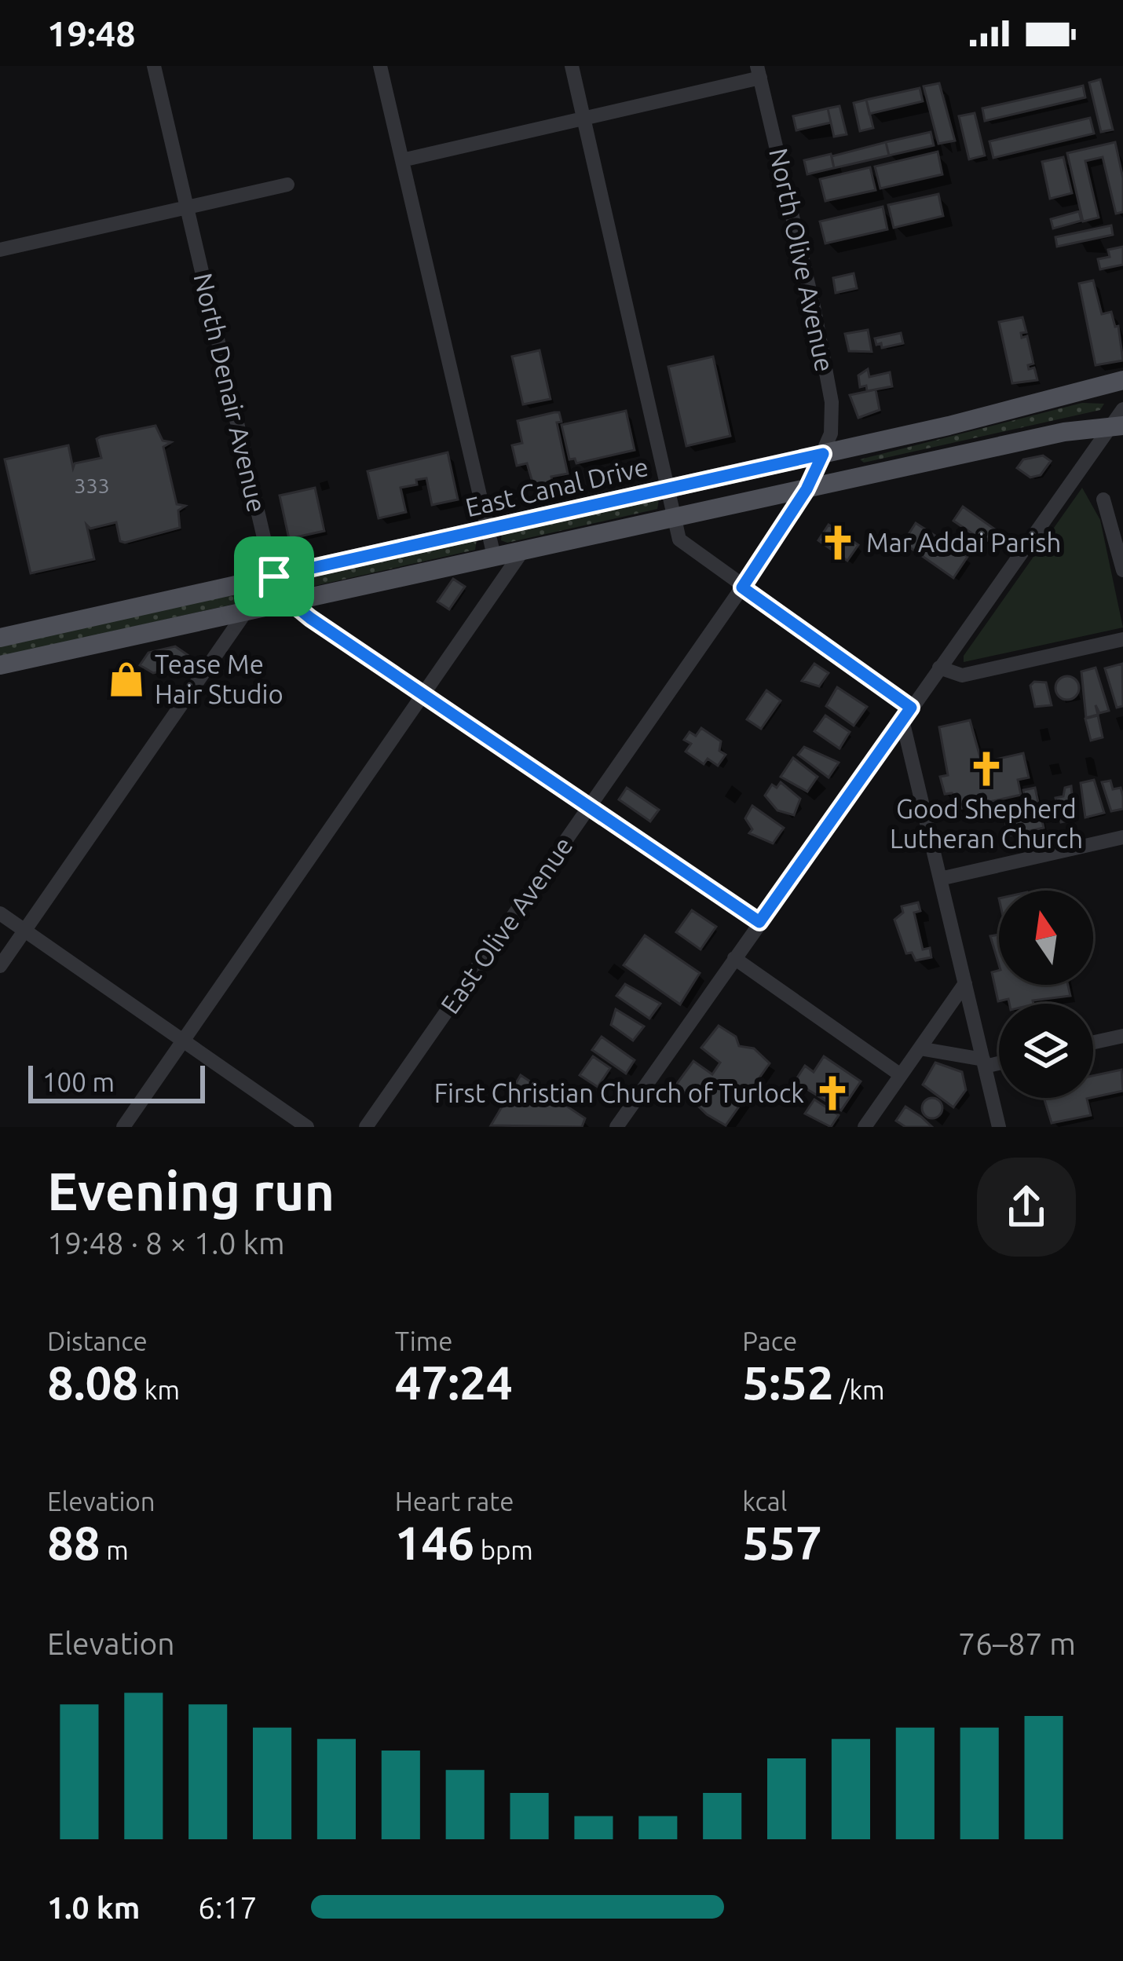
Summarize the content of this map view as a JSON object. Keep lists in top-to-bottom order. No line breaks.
{"streets":{"main road":["East Canal Drive"],"street":["North Olive Avenue","North Denair Avenue","East Olive Avenue"]},"crossings":[["North Olive Avenue","East Canal Drive"],["North Olive Avenue","East Olive Avenue"],["North Denair Avenue","East Canal Drive"],["North Denair Avenue","East Olive Avenue"],["East Canal Drive","East Olive Avenue"]],"places":{"church":["Mar Addai Parish","Good Shepherd Lutheran Church","First Christian Church of Turlock"],"shop":["Tease Me Hair Studio"]},"house_numbers":["333"],"scale_bar":"100 m","north":"top","page":{"status":"19:48","scale":"100 m","heading":["Evening run","19:48 · 8 × 1.0 km"],"stats":[["Distance","8.08 km"],["Time","47:24"],["Pace","5:52 /km"],["Elevation","88 m"],["Heart rate","146 bpm"],["kcal","557"]],"chart":["Elevation","76–87 m"],"list":[{"name":"1.0 km","note":"6:17"}]}}
